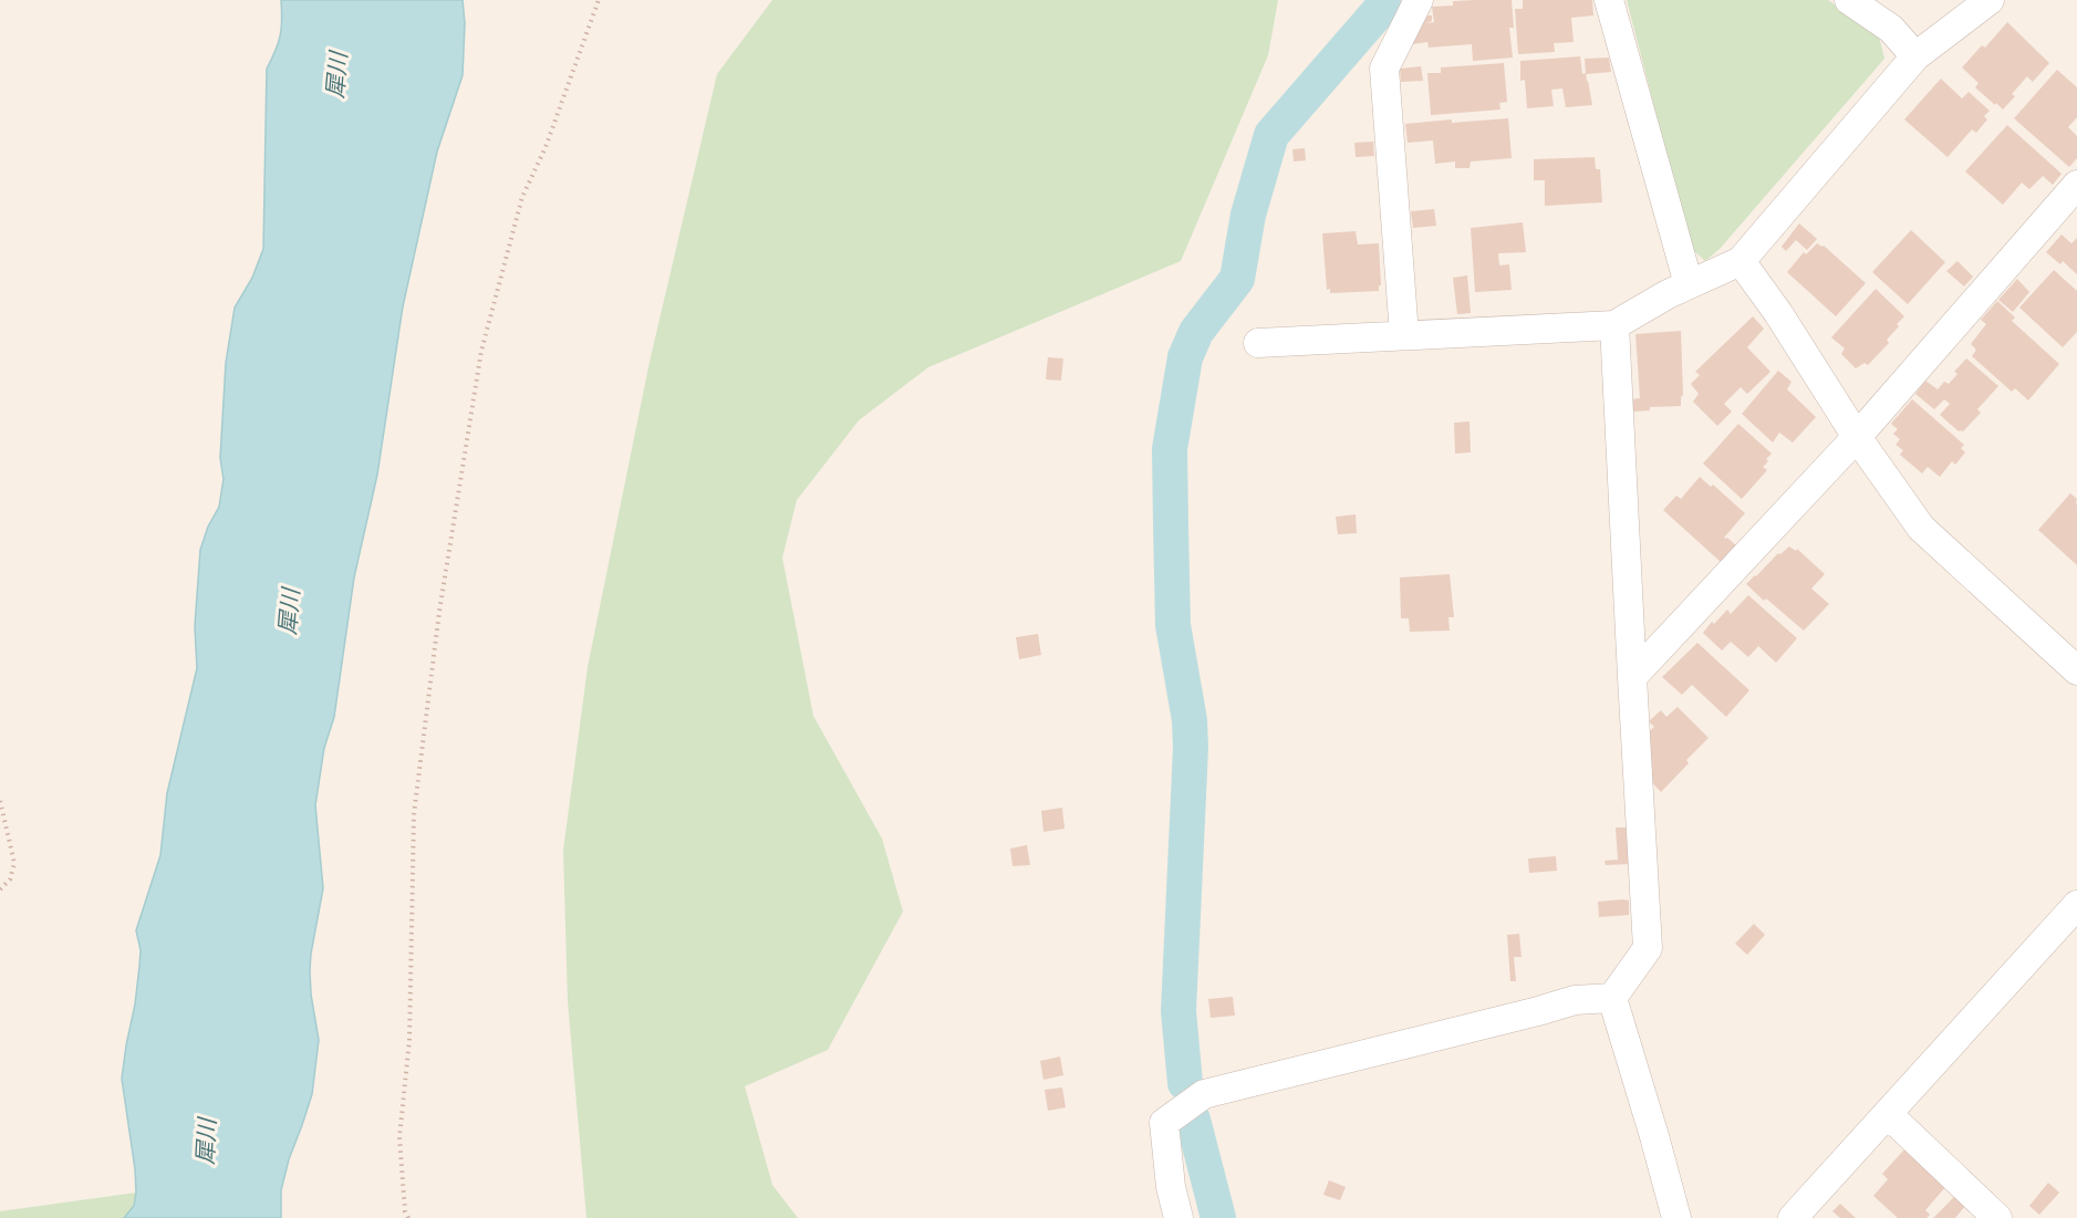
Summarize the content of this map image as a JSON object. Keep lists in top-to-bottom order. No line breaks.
{"water":["犀川"]}
